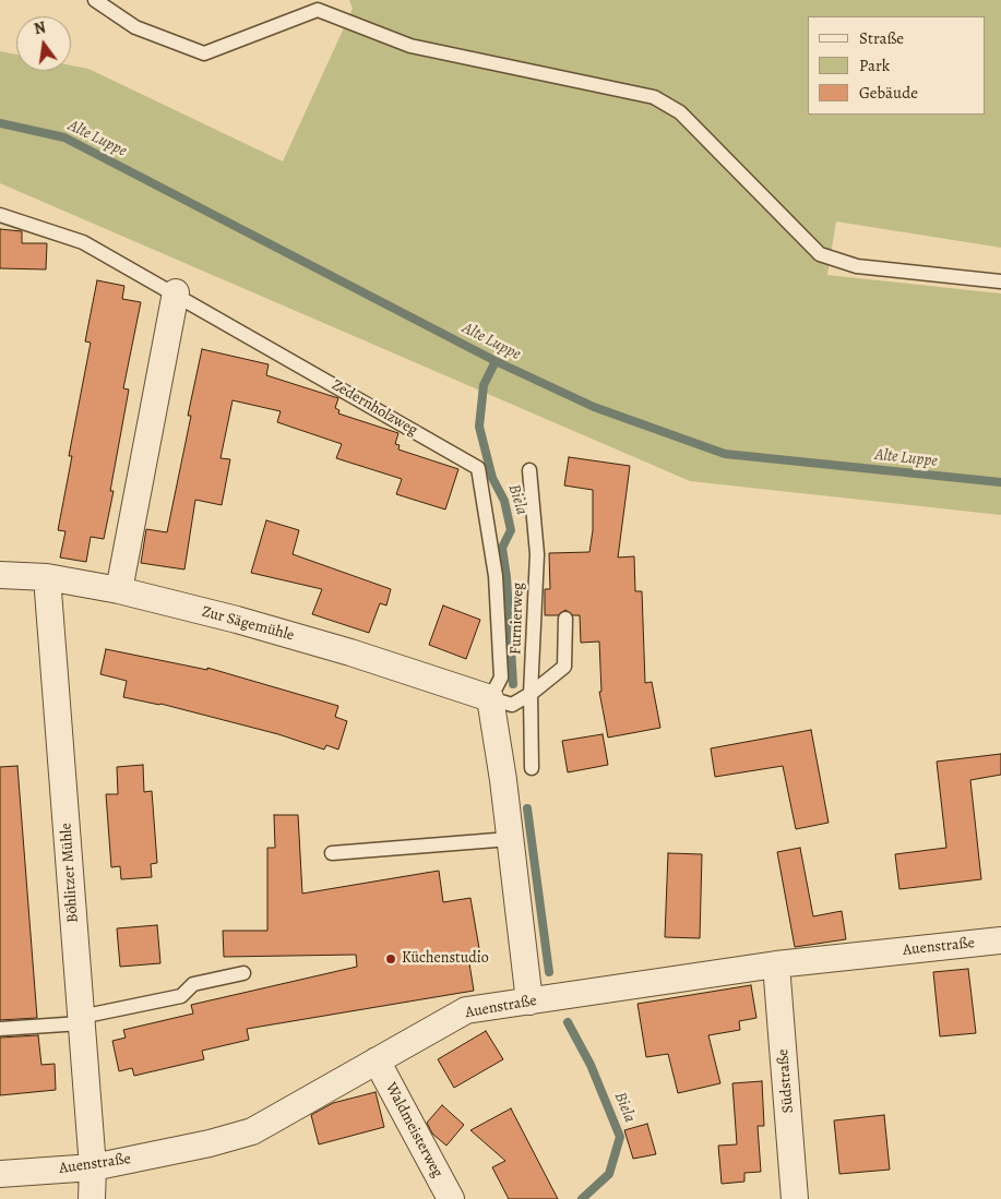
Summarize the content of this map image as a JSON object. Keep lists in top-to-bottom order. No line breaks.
{"streets":{"street":["Zur Sägemühle","Böhlitzer Mühle","Auenstraße","Südstraße","Waldmeisterweg"],"lane":["Zedernholzweg","Furnierweg"]},"crossings":[["Zedernholzweg","Zur Sägemühle"],["Zur Sägemühle","Böhlitzer Mühle"],["Böhlitzer Mühle","Auenstraße"],["Auenstraße","Südstraße"],["Auenstraße","Waldmeisterweg"]],"water":["Alte Luppe","Biela"],"places":["Küchenstudio"],"legend":["Straße","Park","Gebäude"],"north":"top"}
